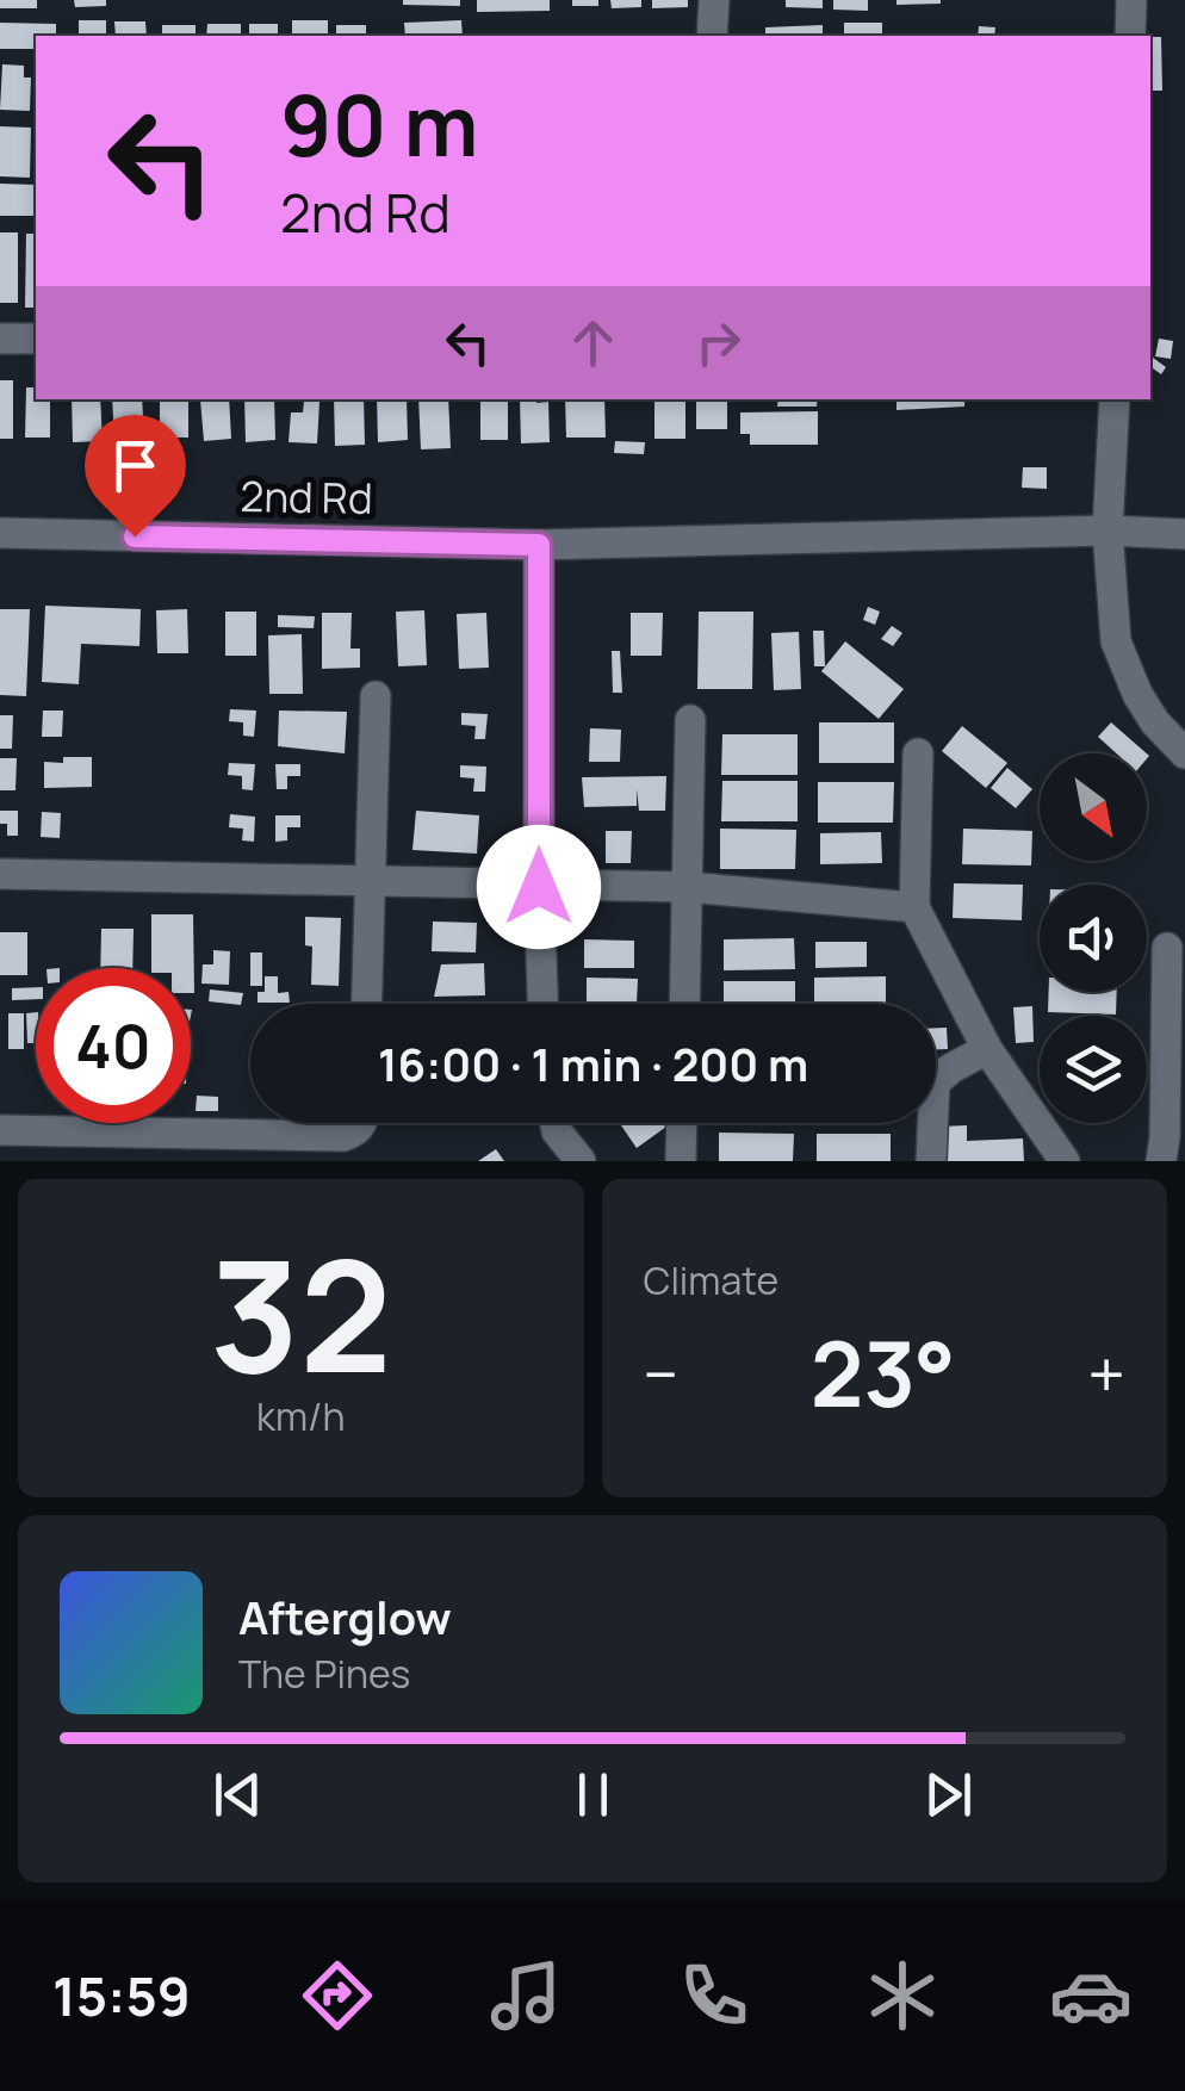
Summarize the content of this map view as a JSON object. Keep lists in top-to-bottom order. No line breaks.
{"streets":{"street":["2nd Rd"]},"north":"bottom right","page":{"turn":["90 m","2nd Rd"],"limit":"40","trip":"16:00 · 1 min · 200 m","tile":[["32","km/h"],"Climate"],"heat":["−","23°","+"],"song":["Afterglow","The Pines"],"tabs":"15:59"}}
